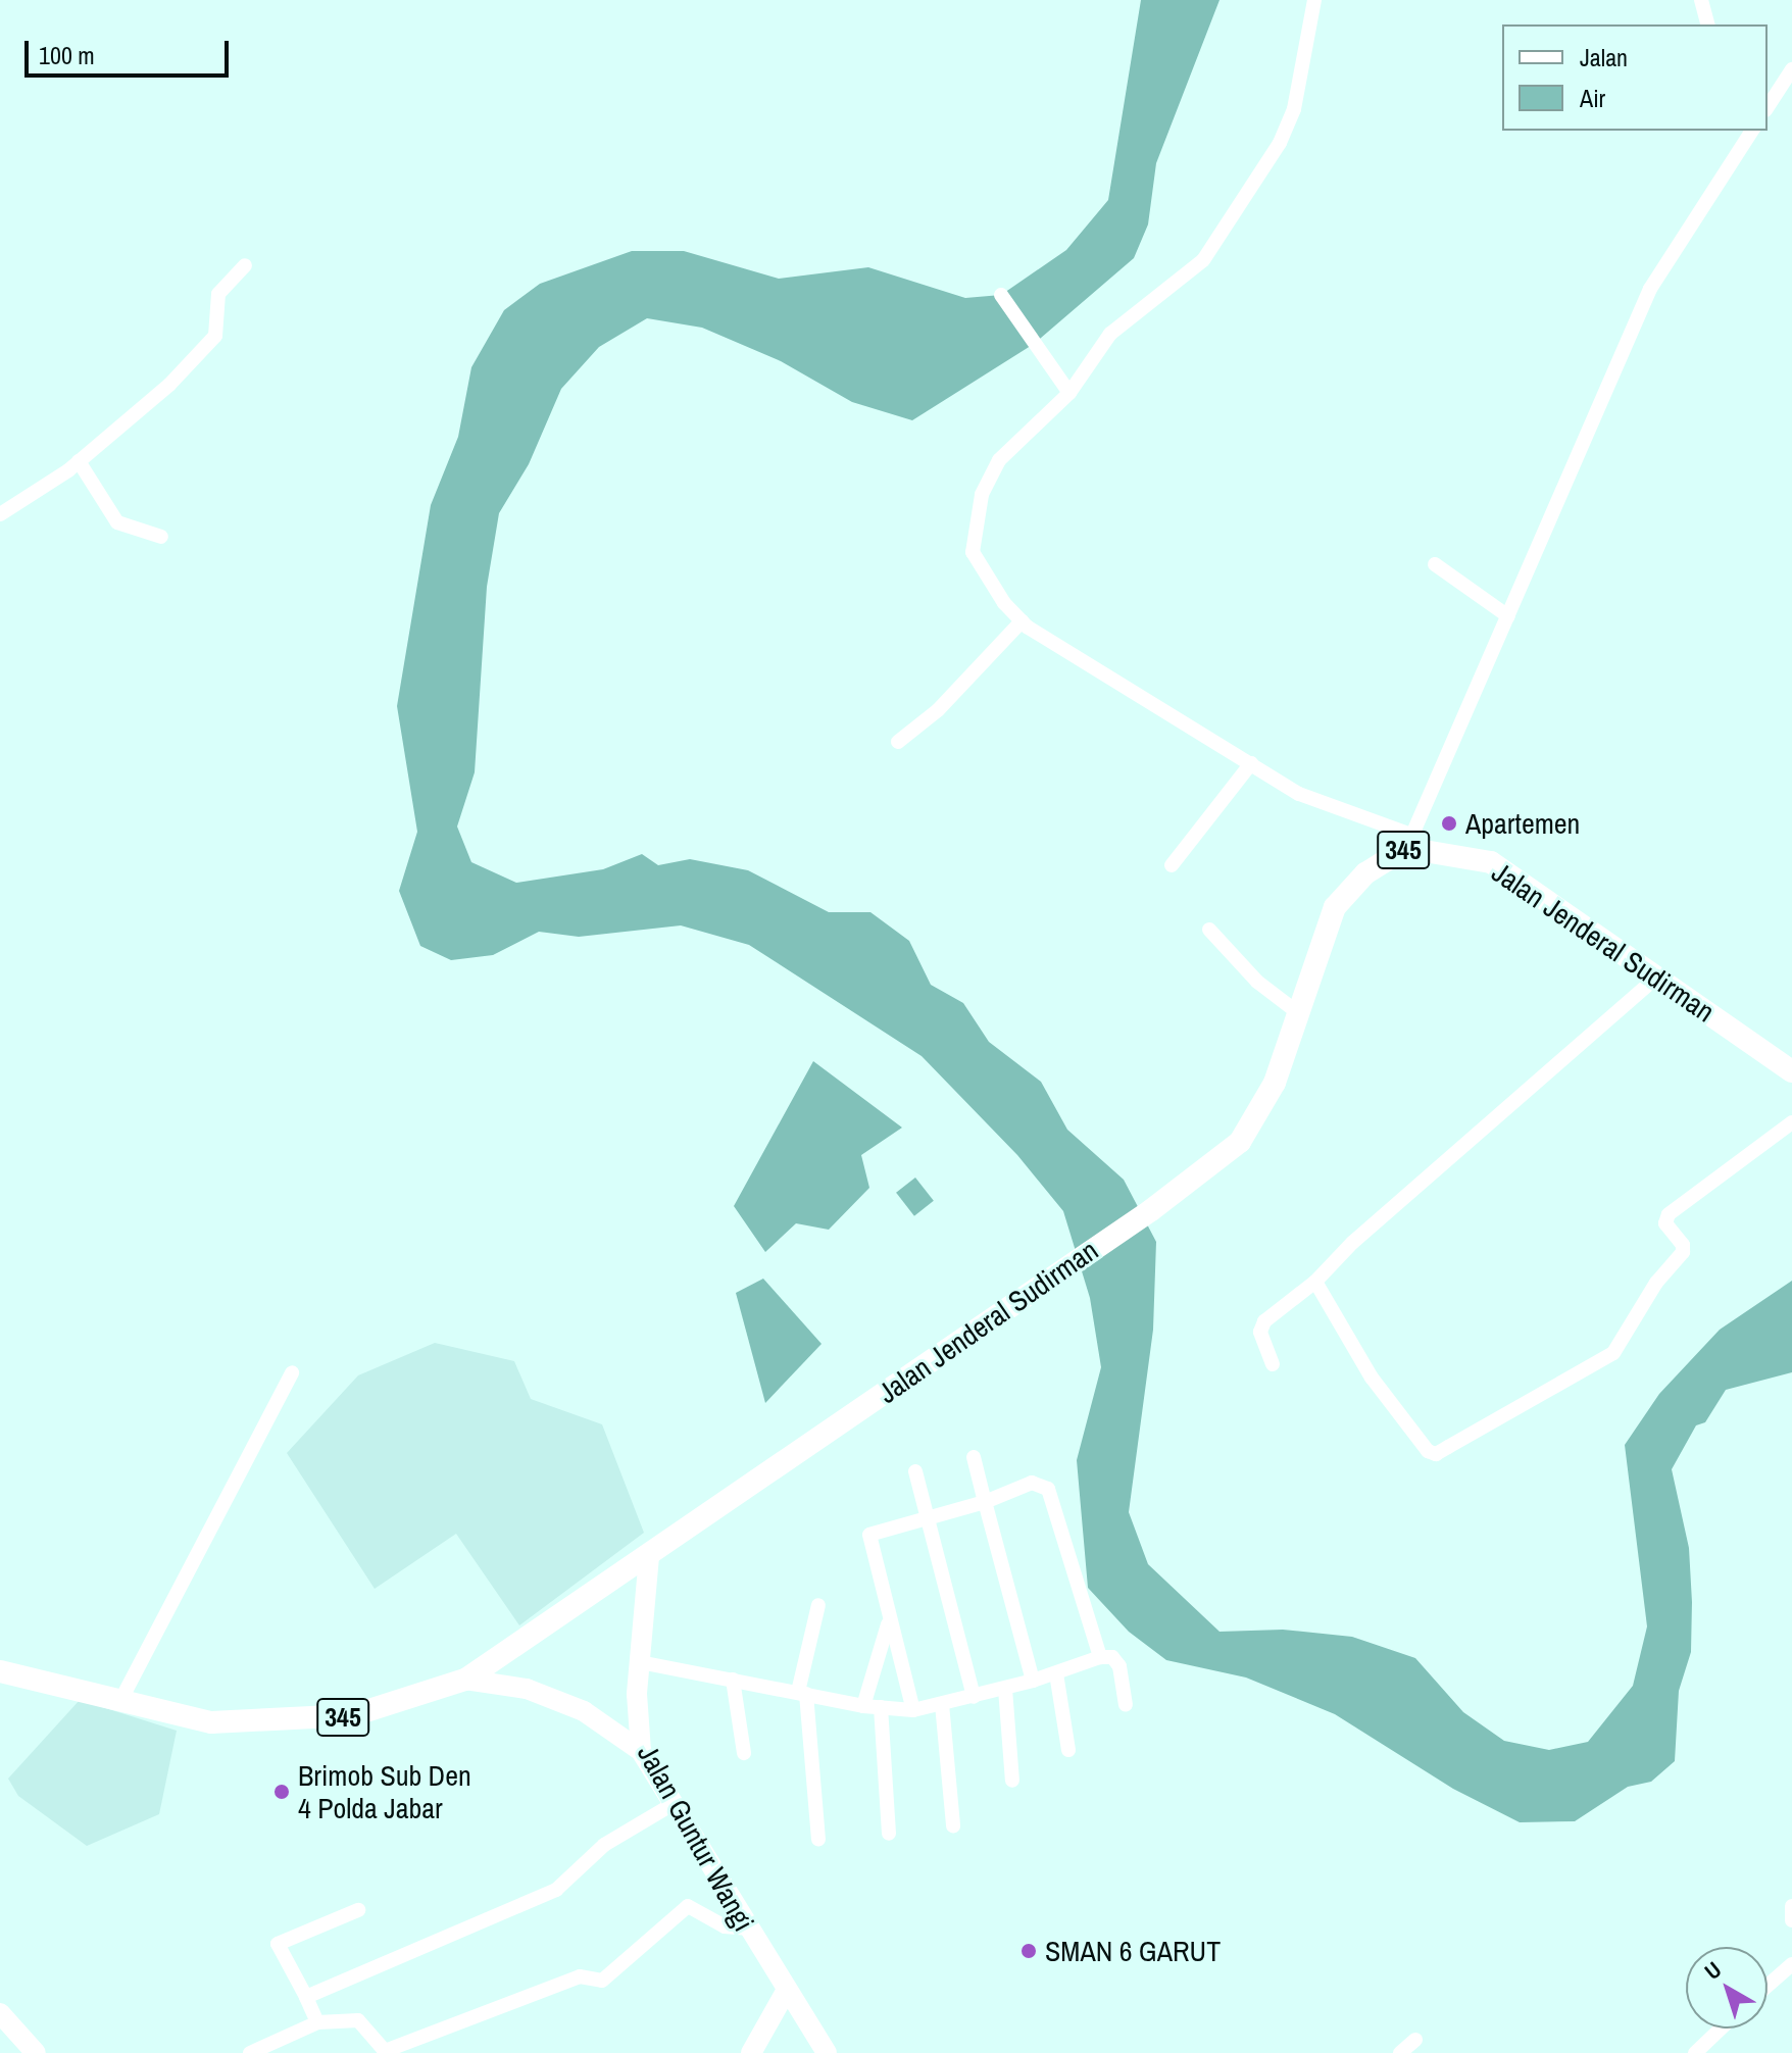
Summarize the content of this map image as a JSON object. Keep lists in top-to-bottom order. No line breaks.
{"streets":{"main road":["345","Jalan Jenderal Sudirman"],"street":["Jalan Guntur Wangi"]},"crossings":[["Jalan Jenderal Sudirman","Jalan Guntur Wangi"]],"places":["Apartemen","Brimob Sub Den 4 Polda Jabar","SMAN 6 GARUT"],"legend":["Jalan","Air"],"scale_bar":"100 m","north":"top left"}
